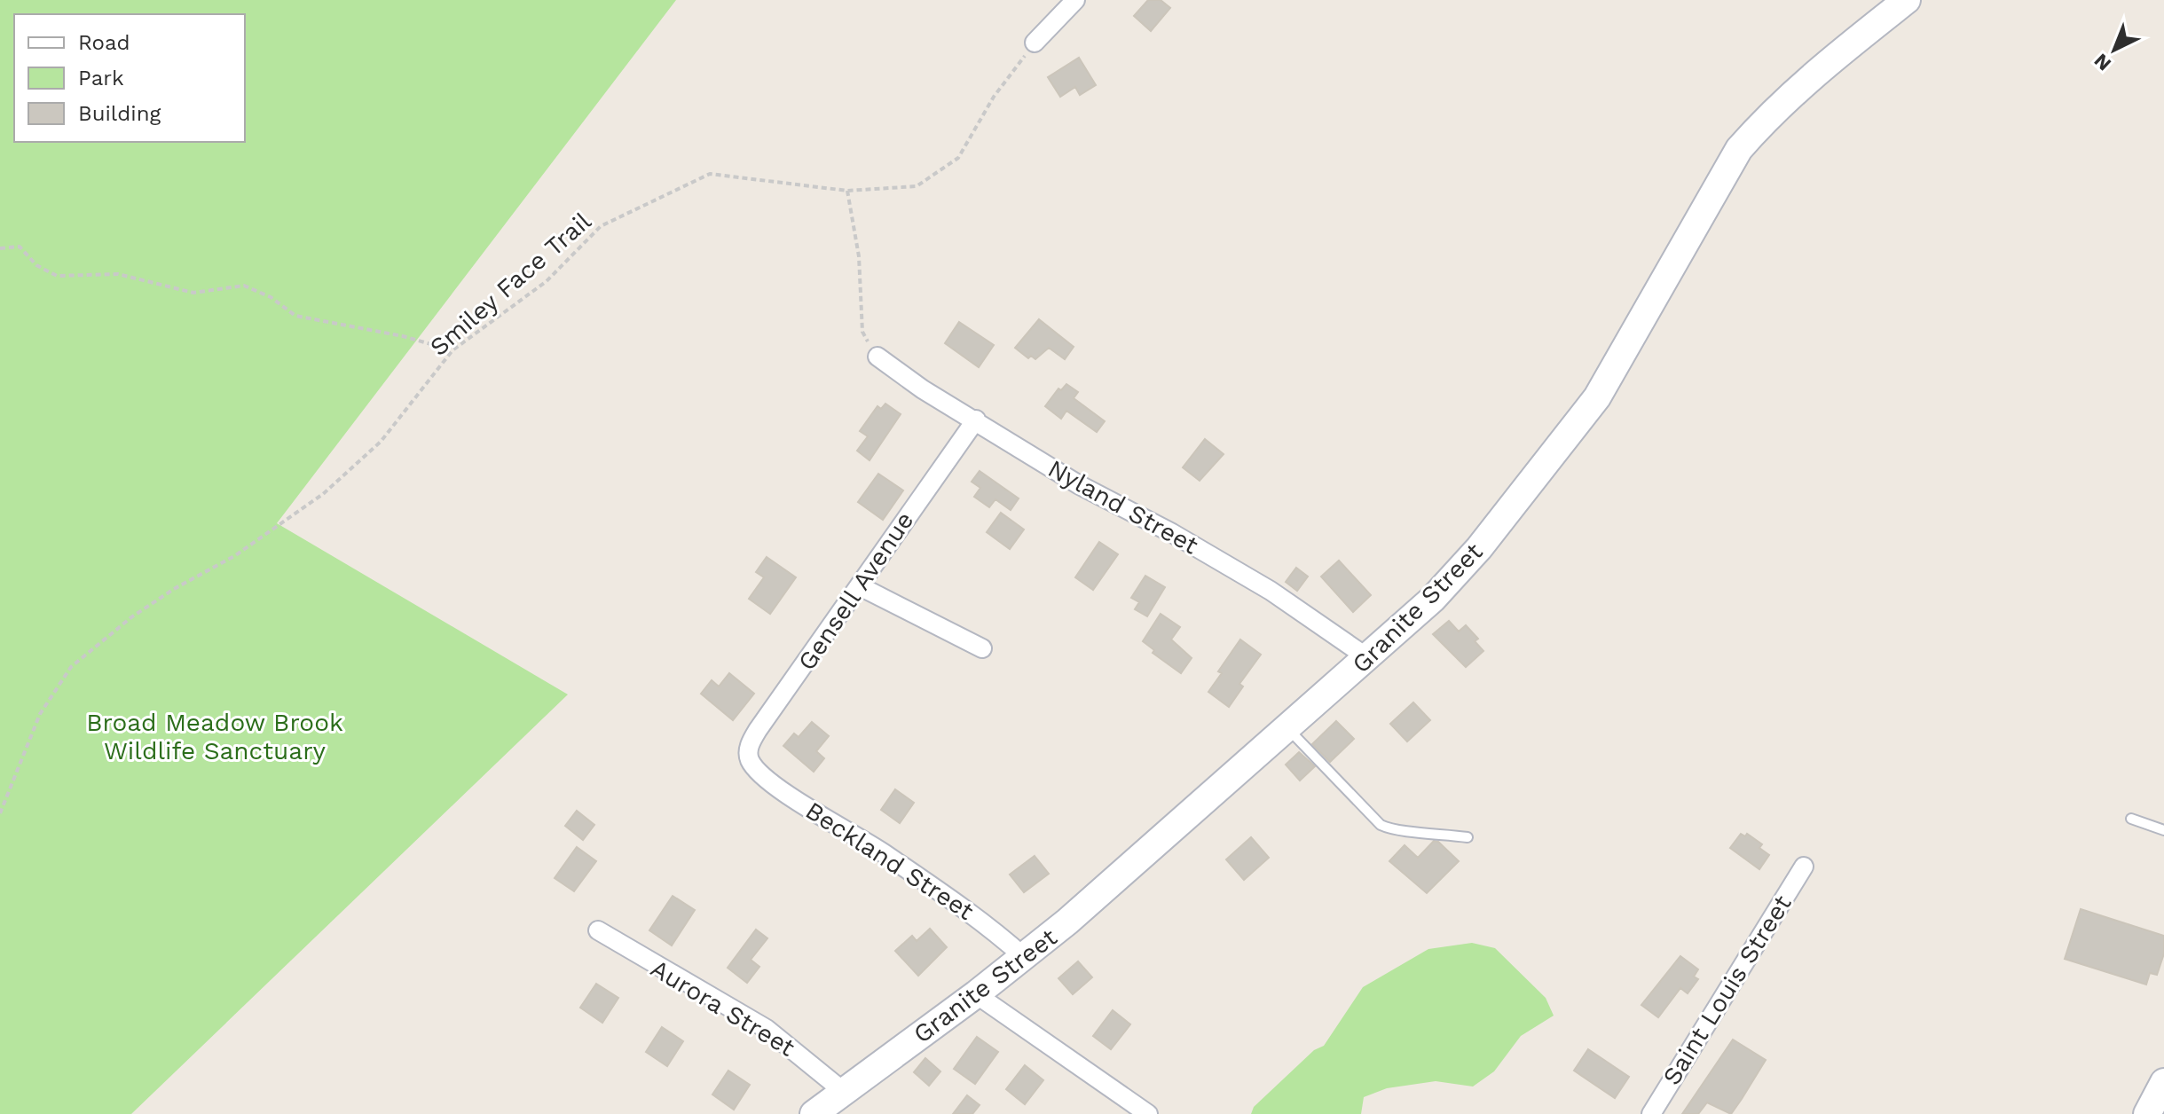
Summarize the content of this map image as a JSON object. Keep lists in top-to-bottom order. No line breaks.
{"streets":{"street":["Nyland Street","Gensell Avenue","Granite Street","Beckland Street","Saint Louis Street","Aurora Street"],"path":["Smiley Face Trail"]},"crossings":[["Nyland Street","Gensell Avenue"],["Nyland Street","Granite Street"],["Gensell Avenue","Beckland Street"],["Granite Street","Beckland Street"],["Granite Street","Aurora Street"]],"parks":["Broad Meadow Brook Wildlife Sanctuary"],"legend":["Road","Park","Building"],"north":"bottom left"}
